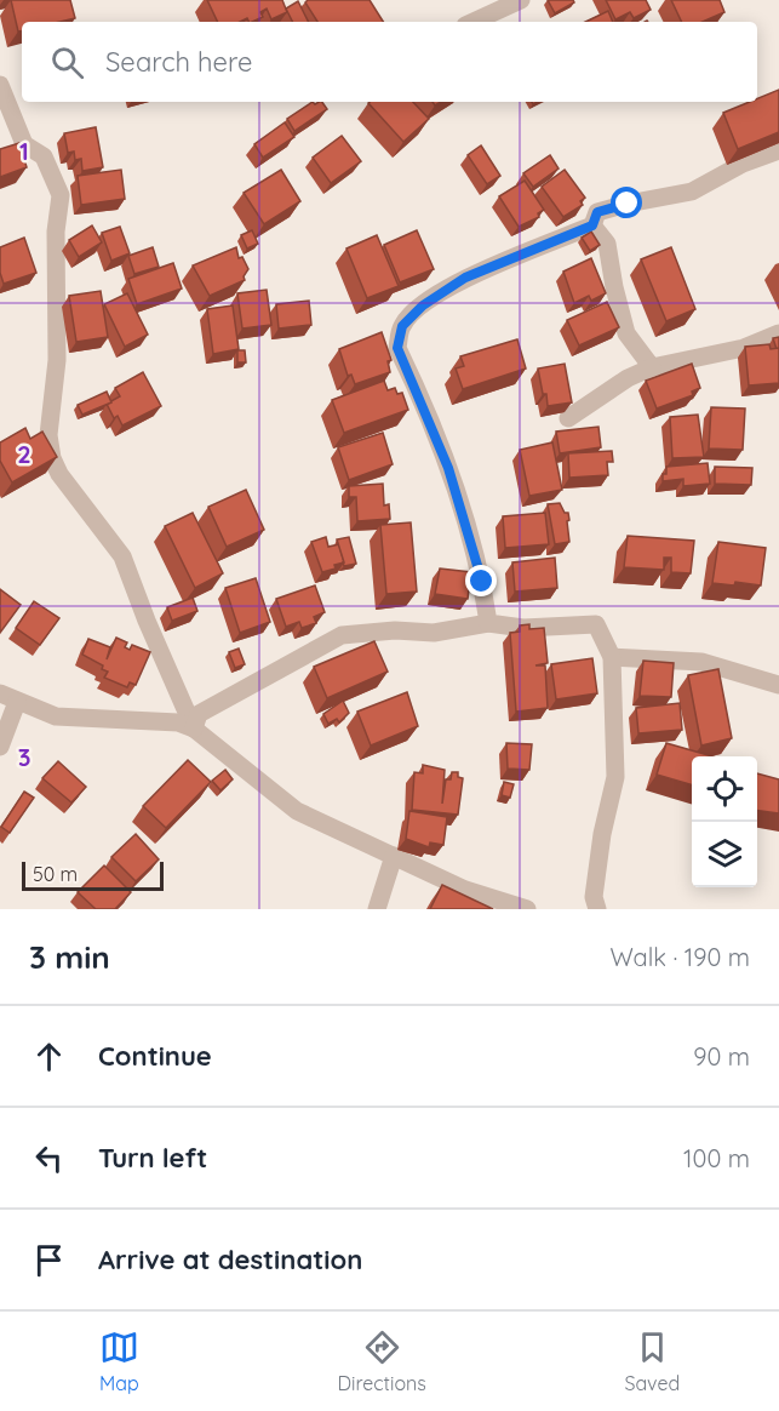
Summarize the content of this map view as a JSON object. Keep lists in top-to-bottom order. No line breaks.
{"scale_bar":"50 m","page":{"search":"Search here","scale":"50 m","heading":["3 min","Walk · 190 m"],"list":[["Continue","90 m"],["Turn left","100 m"],"Arrive at destination"],"nav":["Map","Directions","Saved"]},"grid":{"rows":["1","2","3"]}}
